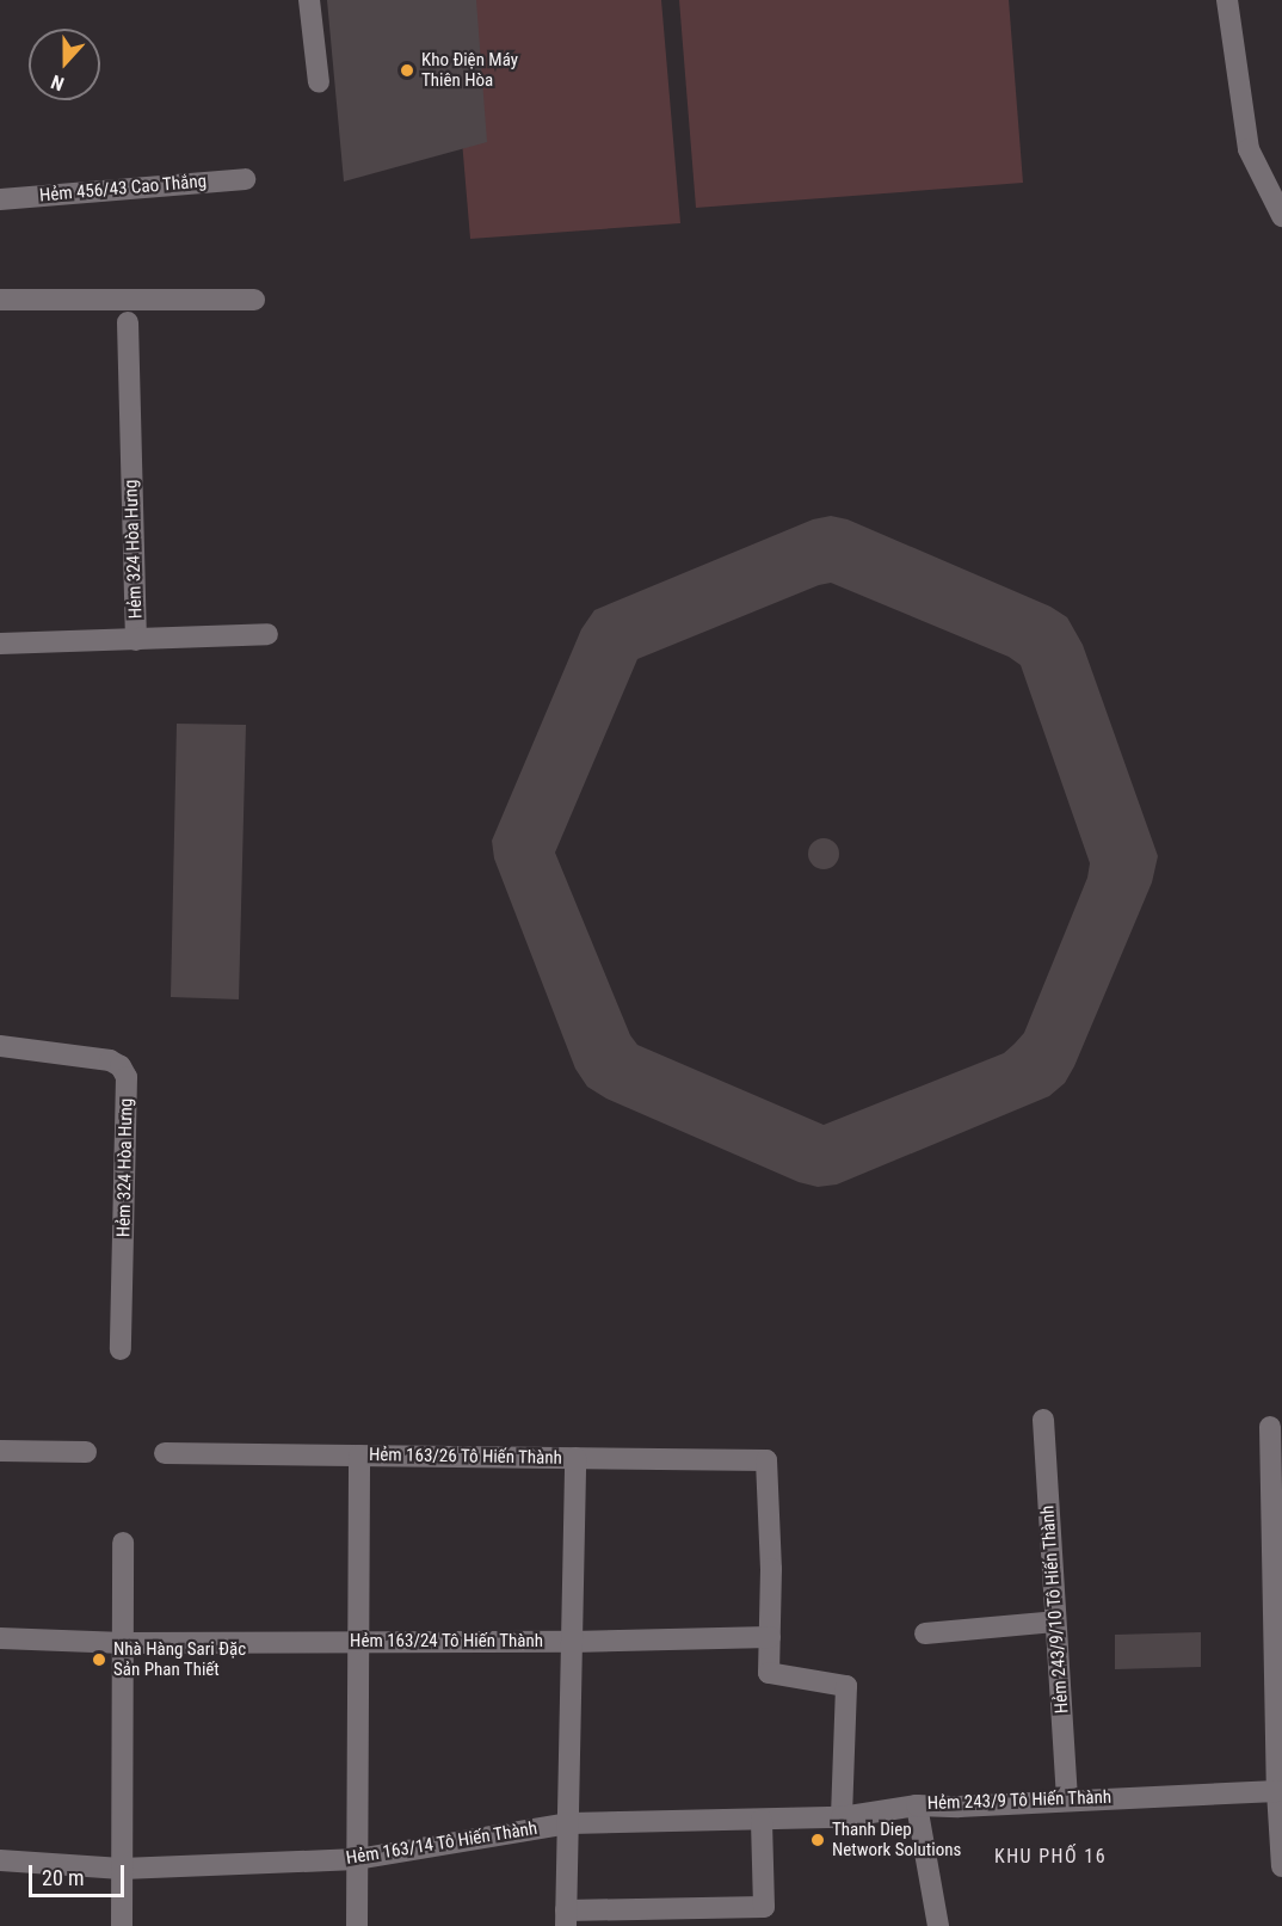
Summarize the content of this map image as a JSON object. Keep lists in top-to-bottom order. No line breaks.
{"streets":{"street":["Hẻm 456/43 Cao Thắng","Hẻm 324 Hòa Hưng","Hẻm 163/26 Tô Hiến Thành","Hẻm 243/9/10 Tô Hiến Thành","Hẻm 163/24 Tô Hiến Thành","Hẻm 243/9 Tô Hiến Thành","Hẻm 163/14 Tô Hiến Thành"]},"crossings":[["Hẻm 163/26 Tô Hiến Thành","Hẻm 163/24 Tô Hiến Thành"],["Hẻm 243/9/10 Tô Hiến Thành","Hẻm 243/9 Tô Hiến Thành"],["Hẻm 243/9 Tô Hiến Thành","Hẻm 163/14 Tô Hiến Thành"]],"districts":["KHU PHỐ 16"],"places":["Kho Điện Máy Thiên Hòa","Nhà Hàng Sari Đặc Sản Phan Thiết","Thanh Diep Network Solutions"],"scale_bar":"20 m","north":"bottom"}
